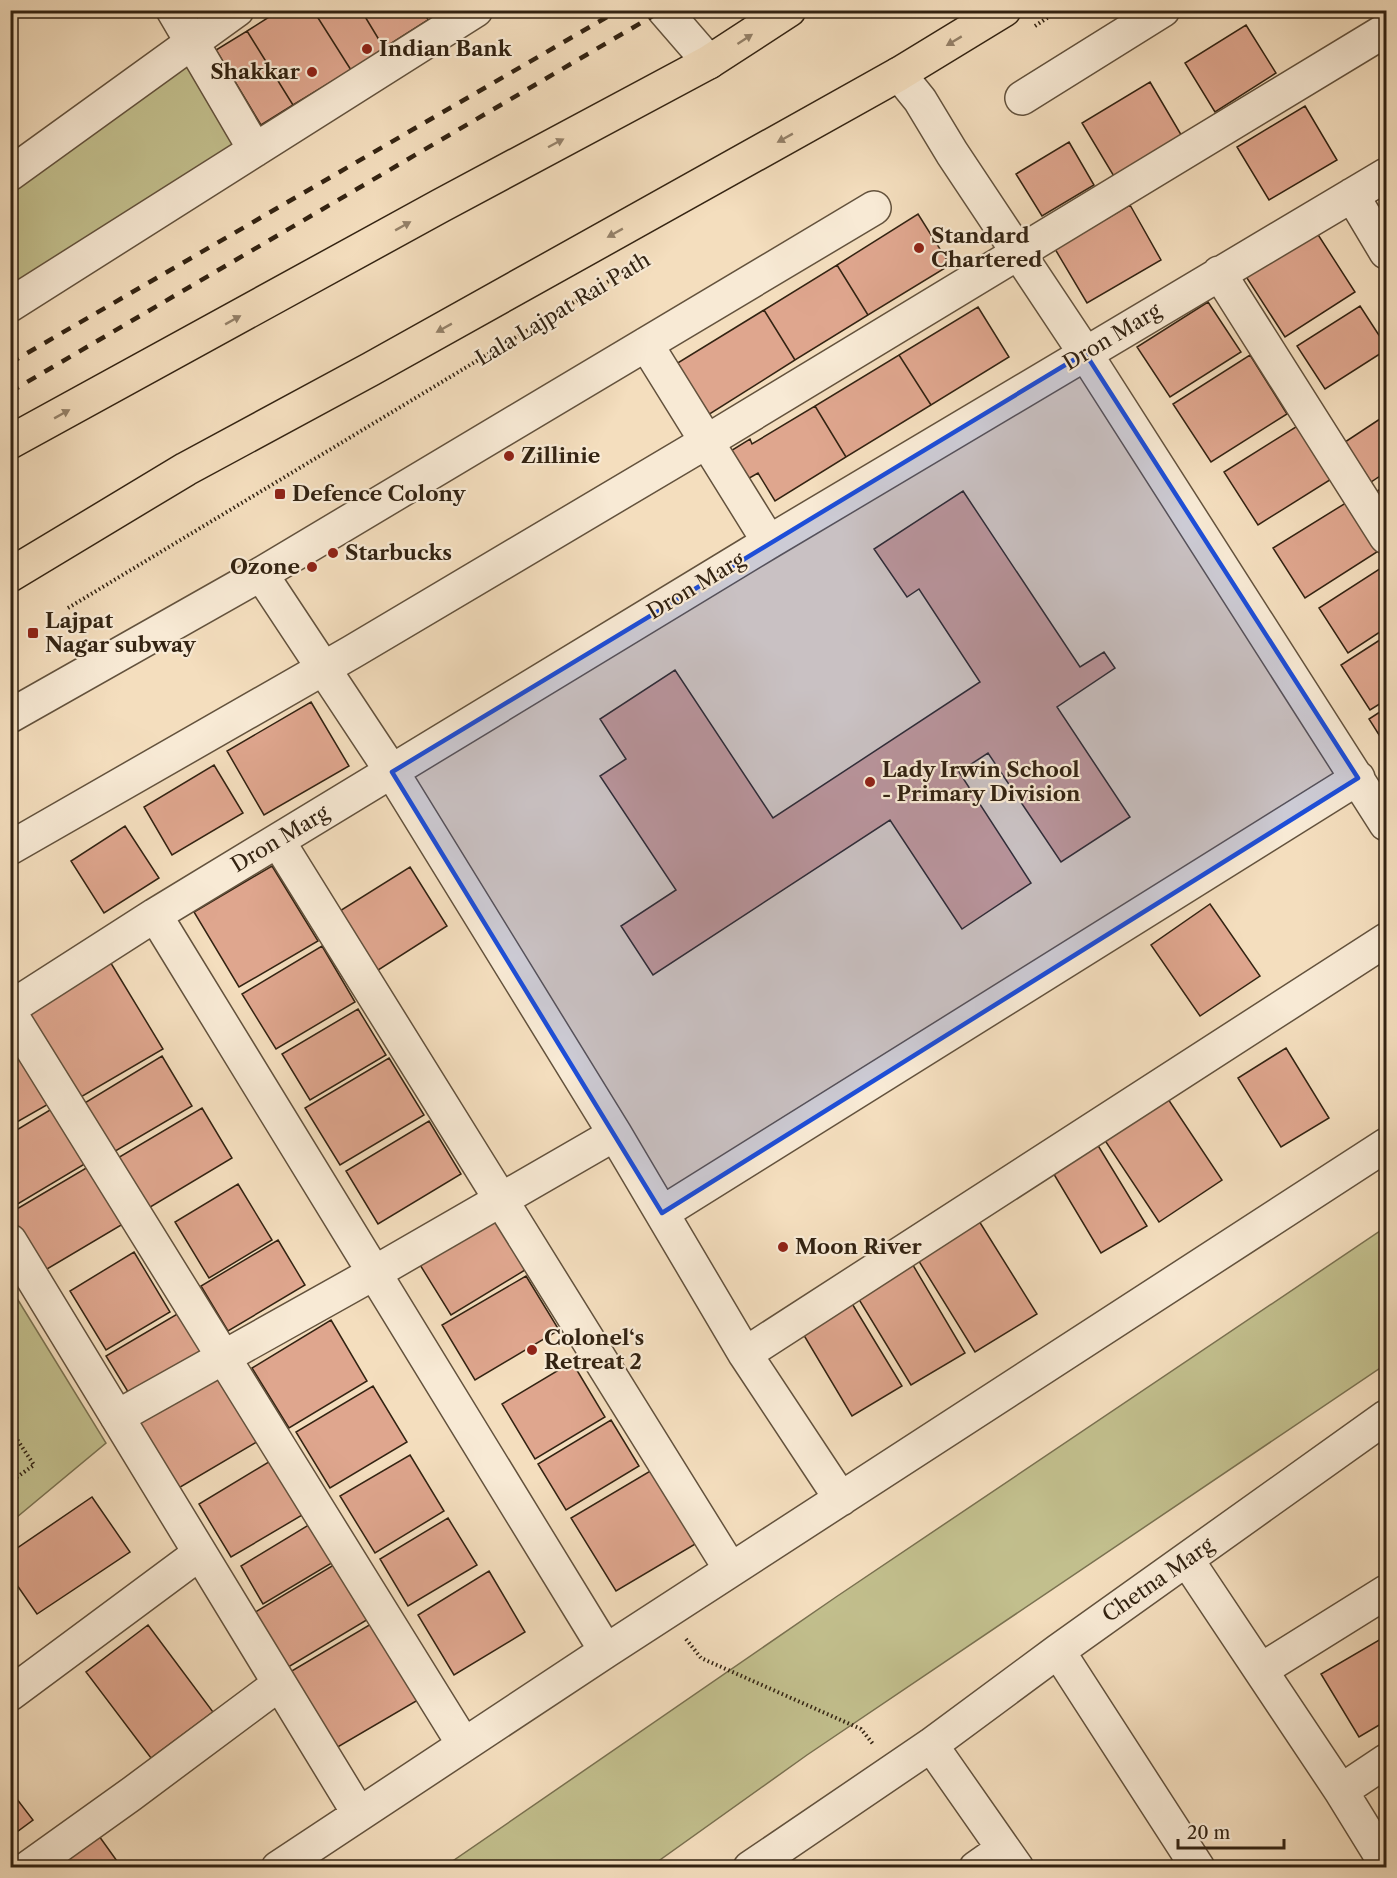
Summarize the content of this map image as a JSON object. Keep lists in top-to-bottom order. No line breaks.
{"streets":{"main road":["Lala Lajpat Rai Path"],"street":["Dron Marg","Chetna Marg"]},"places":{"other":["Indian Bank","Shakkar","Standard Chartered","Zillinie","Starbucks","Ozone","Lady Irwin School - Primary Division","Moon River","Colonel‘s Retreat 2"],"transit":["Defence Colony","Lajpat Nagar subway"]},"scale_bar":"20 m"}
